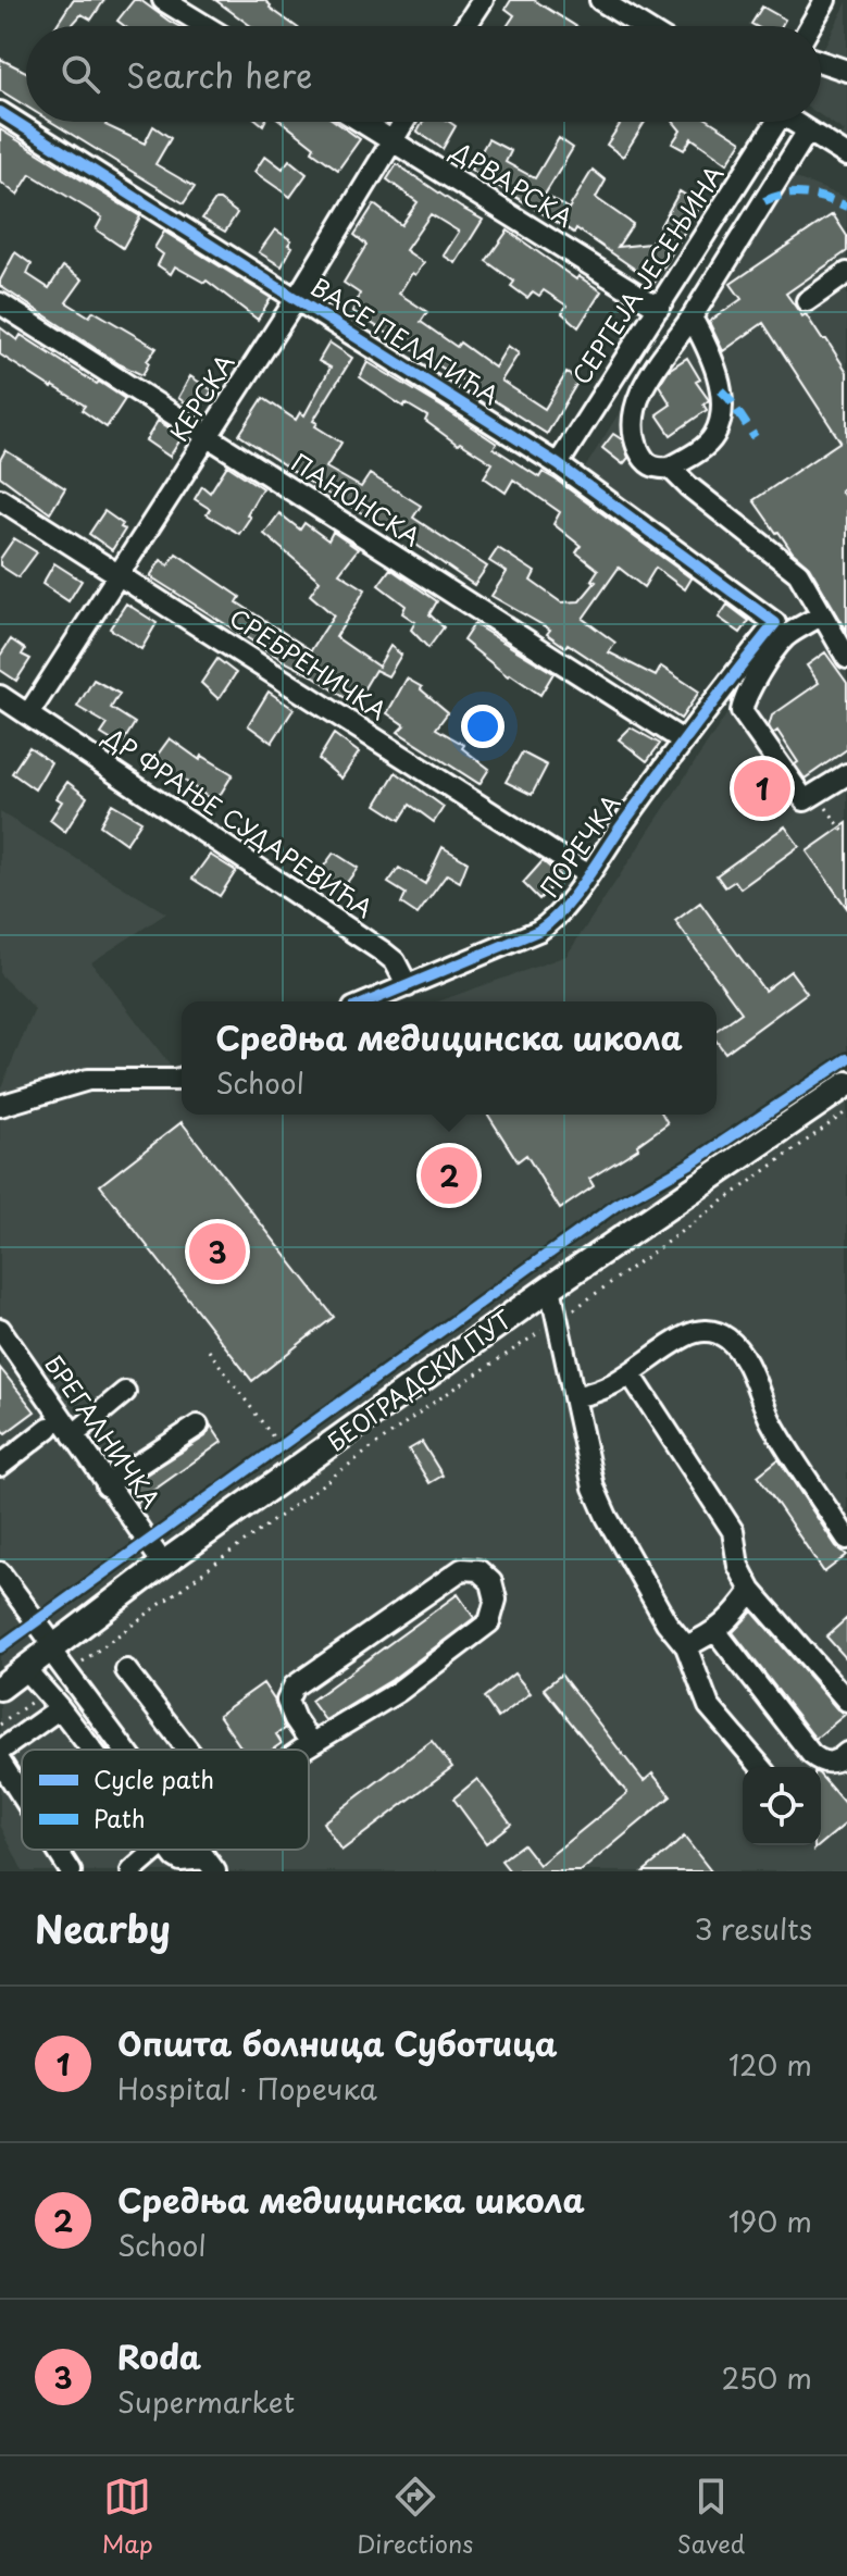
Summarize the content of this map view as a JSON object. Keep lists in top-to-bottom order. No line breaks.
{"streets":{"main road":["БЕОГРАДСКИ ПУТ"],"street":["ДРВАРСКА","СЕРГЕЈА ЈЕСЕЊИНА","ВАСЕ ПЕЛАГИЋА","КЕРСКА","ПАНОНСКА","СРЕБРЕНИЧКА","ДР ФРАЊЕ СУДАРЕВИЋА","ПОРЕЧКА","БРЕГАЛНИЧКА"]},"crossings":[["ДРВАРСКА","СЕРГЕЈА ЈЕСЕЊИНА"],["ДРВАРСКА","КЕРСКА"],["СЕРГЕЈА ЈЕСЕЊИНА","ВАСЕ ПЕЛАГИЋА"],["ВАСЕ ПЕЛАГИЋА","КЕРСКА"],["ВАСЕ ПЕЛАГИЋА","ПОРЕЧКА"],["КЕРСКА","ПАНОНСКА"],["КЕРСКА","СРЕБРЕНИЧКА"],["КЕРСКА","ДР ФРАЊЕ СУДАРЕВИЋА"],["ПАНОНСКА","ПОРЕЧКА"],["СРЕБРЕНИЧКА","ПОРЕЧКА"],["ДР ФРАЊЕ СУДАРЕВИЋА","ПОРЕЧКА"],["БЕОГРАДСКИ ПУТ","БРЕГАЛНИЧКА"]],"legend":["Cycle path","Path"],"page":{"search":"Search here","pins":["1","2","3"],"popup":["Средња медицинска школа","School"],"heading":["Nearby","3 results"],"list":[{"mark":"1","name":"Општа болница Суботица","note":"Hospital · Поречка","value":"120 m"},{"mark":"2","name":"Средња медицинска школа","note":"School","value":"190 m"},{"mark":"3","name":"Roda","note":"Supermarket","value":"250 m"}],"nav":["Map","Directions","Saved"]}}
